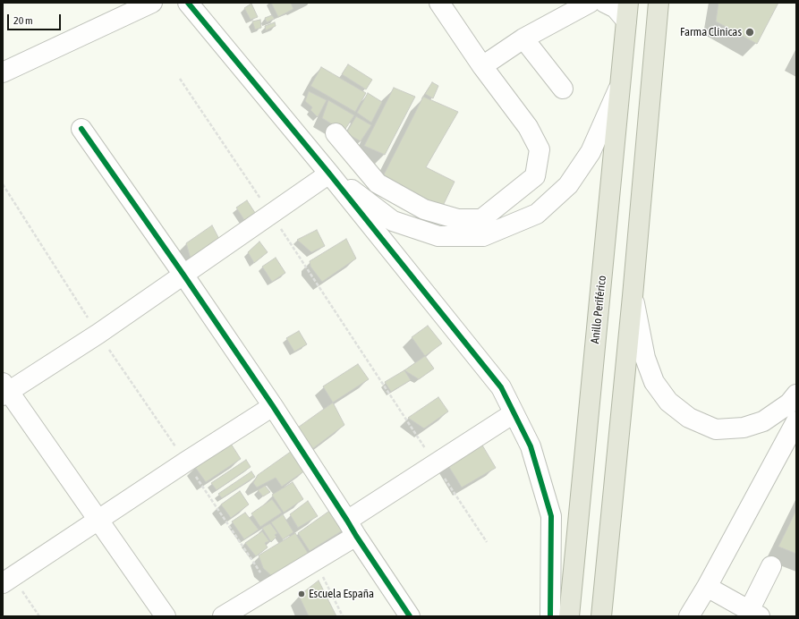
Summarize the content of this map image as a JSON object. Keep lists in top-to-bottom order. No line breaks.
{"streets":{"highway":["Anillo Periférico"]},"places":["Farma Clínicas","Escuela España"],"scale_bar":"20 m"}
